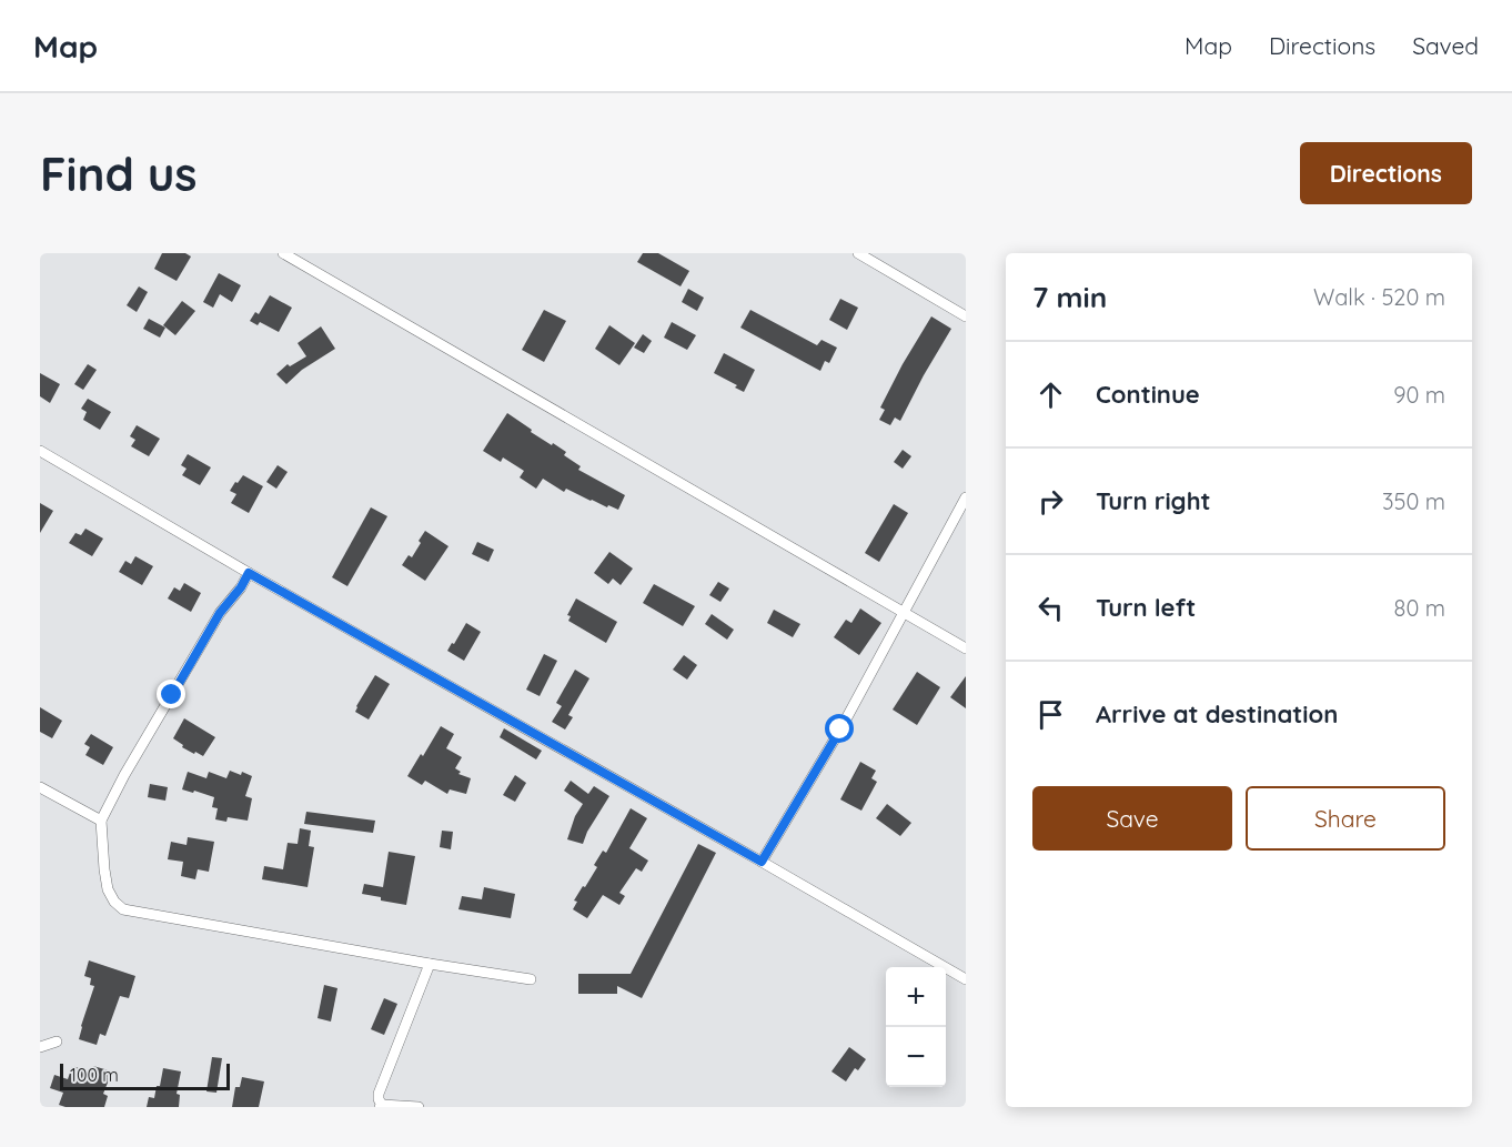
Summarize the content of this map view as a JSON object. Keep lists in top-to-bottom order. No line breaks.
{"scale_bar":"100 m","page":{"header":"Map","nav":["Map","Directions","Saved"],"buttons":["Directions",["Save","Share"]],"title":"Find us","heading":["7 min","Walk · 520 m"],"list":[["Continue","90 m"],["Turn right","350 m"],["Turn left","80 m"],"Arrive at destination"],"map_buttons":["+","−"],"scale":"100 m"}}
